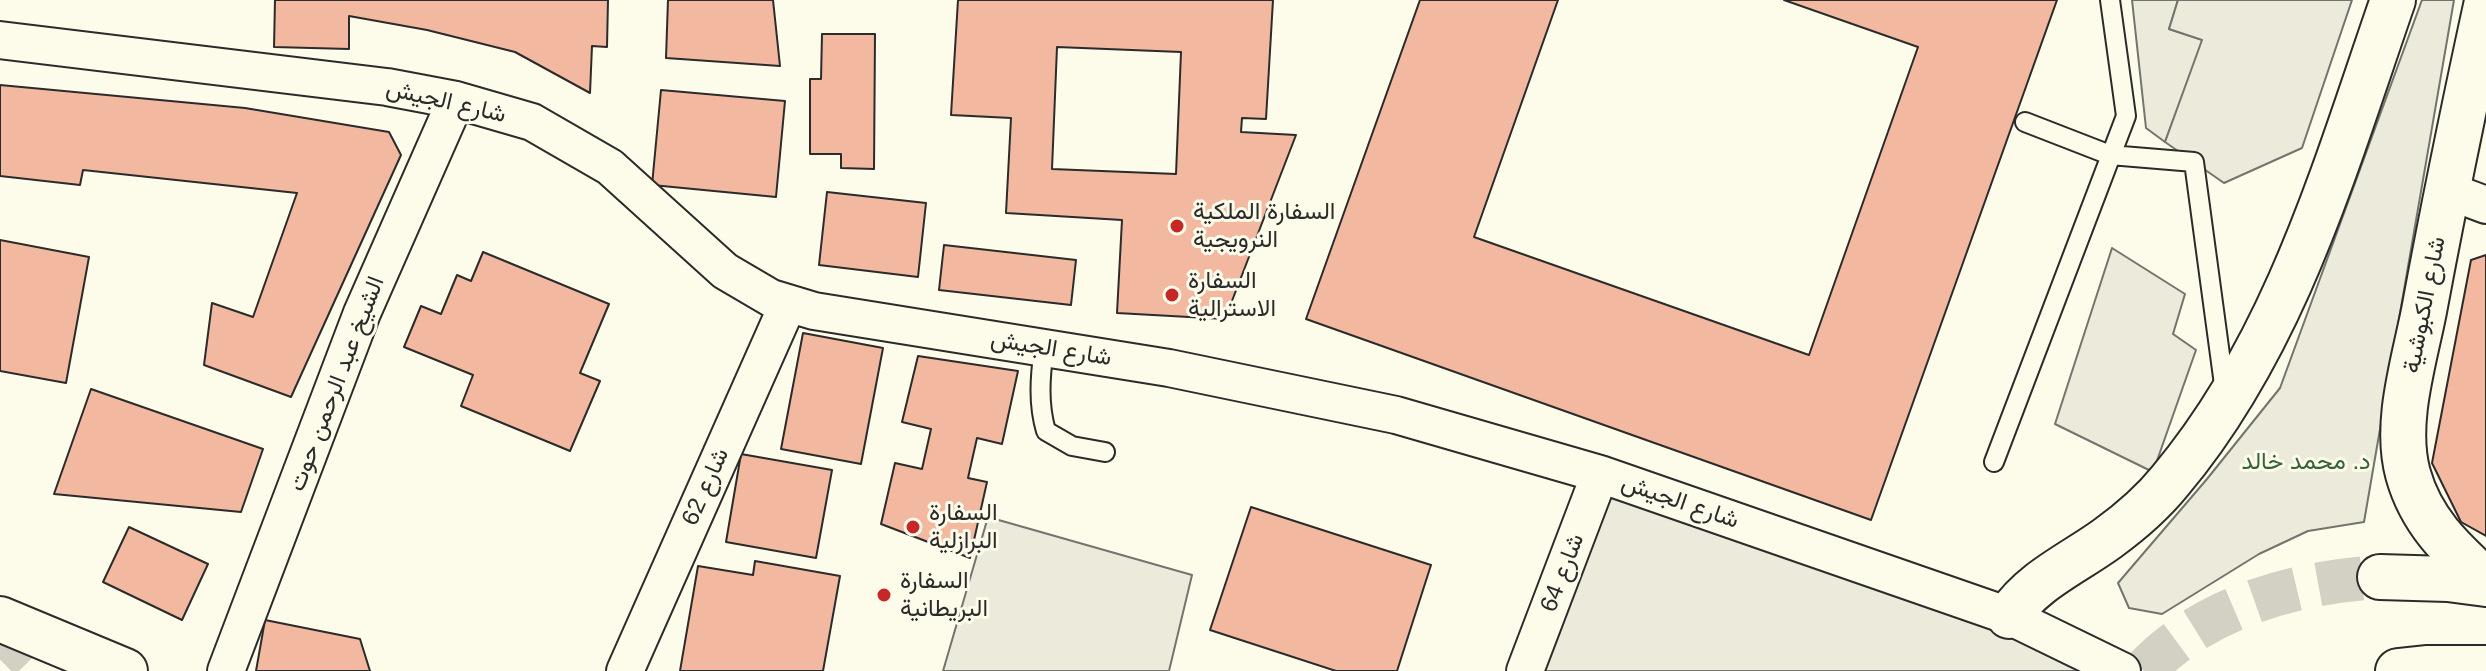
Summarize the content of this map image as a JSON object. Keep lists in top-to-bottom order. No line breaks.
{"streets":{"main road":["شارع الكبوشية"],"street":["شارع الجيش","الشيخ عبد الرحمن حوت","شارع 62","شارع 64"]},"crossings":[["شارع الجيش","الشيخ عبد الرحمن حوت"],["شارع الجيش","شارع 62"],["شارع الجيش","شارع 64"]],"parks":["د. محمد خالد"],"places":["السفارة الملكية النرويجية","السفارة الاسترالية","السفارة البرازلية","السفارة البريطانية"]}
